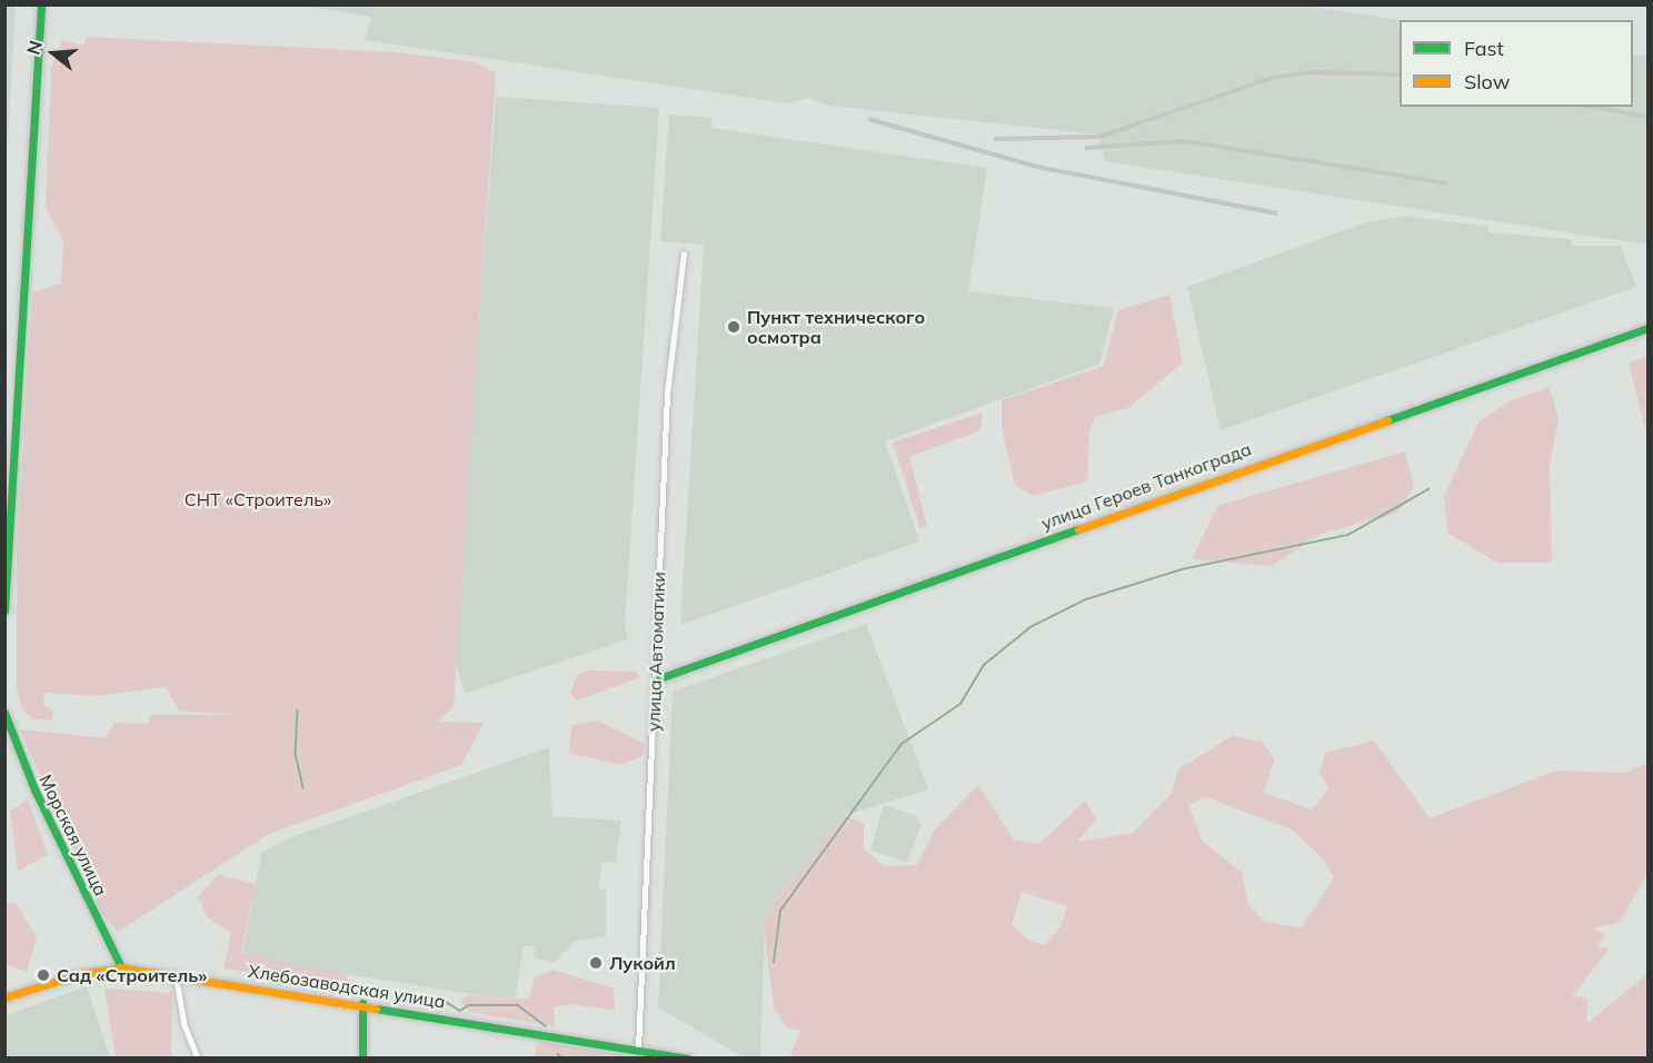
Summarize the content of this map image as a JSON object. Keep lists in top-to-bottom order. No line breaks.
{"streets":{"street":["улица Героев Танкограда","улица Автоматики","Морская улица","Хлебозаводская улица"]},"crossings":[["улица Героев Танкограда","улица Автоматики"],["улица Автоматики","Хлебозаводская улица"],["Морская улица","Хлебозаводская улица"]],"parks":["СНТ «Строитель»"],"places":["Пункт технического осмотра","Лукойл","Сад «Строитель»"],"legend":["Fast","Slow"],"north":"left"}
